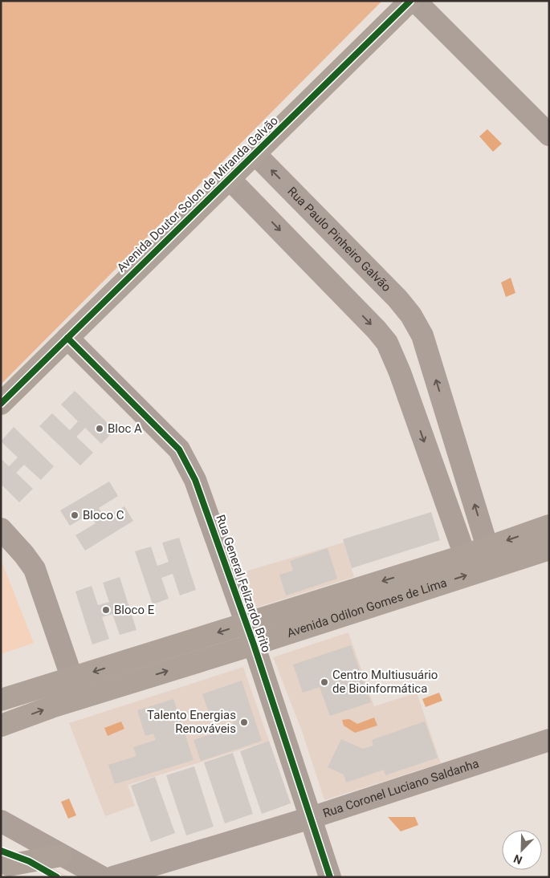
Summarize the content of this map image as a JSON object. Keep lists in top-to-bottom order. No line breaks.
{"streets":{"main road":["Avenida Doutor Solon de Miranda Galvão","Avenida Odilon Gomes de Lima"],"street":["Rua Paulo Pinheiro Galvão","Rua General Felizardo Brito","Rua Coronel Luciano Saldanha"]},"crossings":[["Avenida Doutor Solon de Miranda Galvão","Rua Paulo Pinheiro Galvão"],["Avenida Doutor Solon de Miranda Galvão","Rua General Felizardo Brito"],["Rua Paulo Pinheiro Galvão","Avenida Odilon Gomes de Lima"],["Rua General Felizardo Brito","Avenida Odilon Gomes de Lima"],["Rua General Felizardo Brito","Rua Coronel Luciano Saldanha"]],"places":["Bloc A","Bloco C","Bloco E","Centro Multiusuário de Bioinformática","Talento Energias Renováveis"],"north":"bottom left"}
